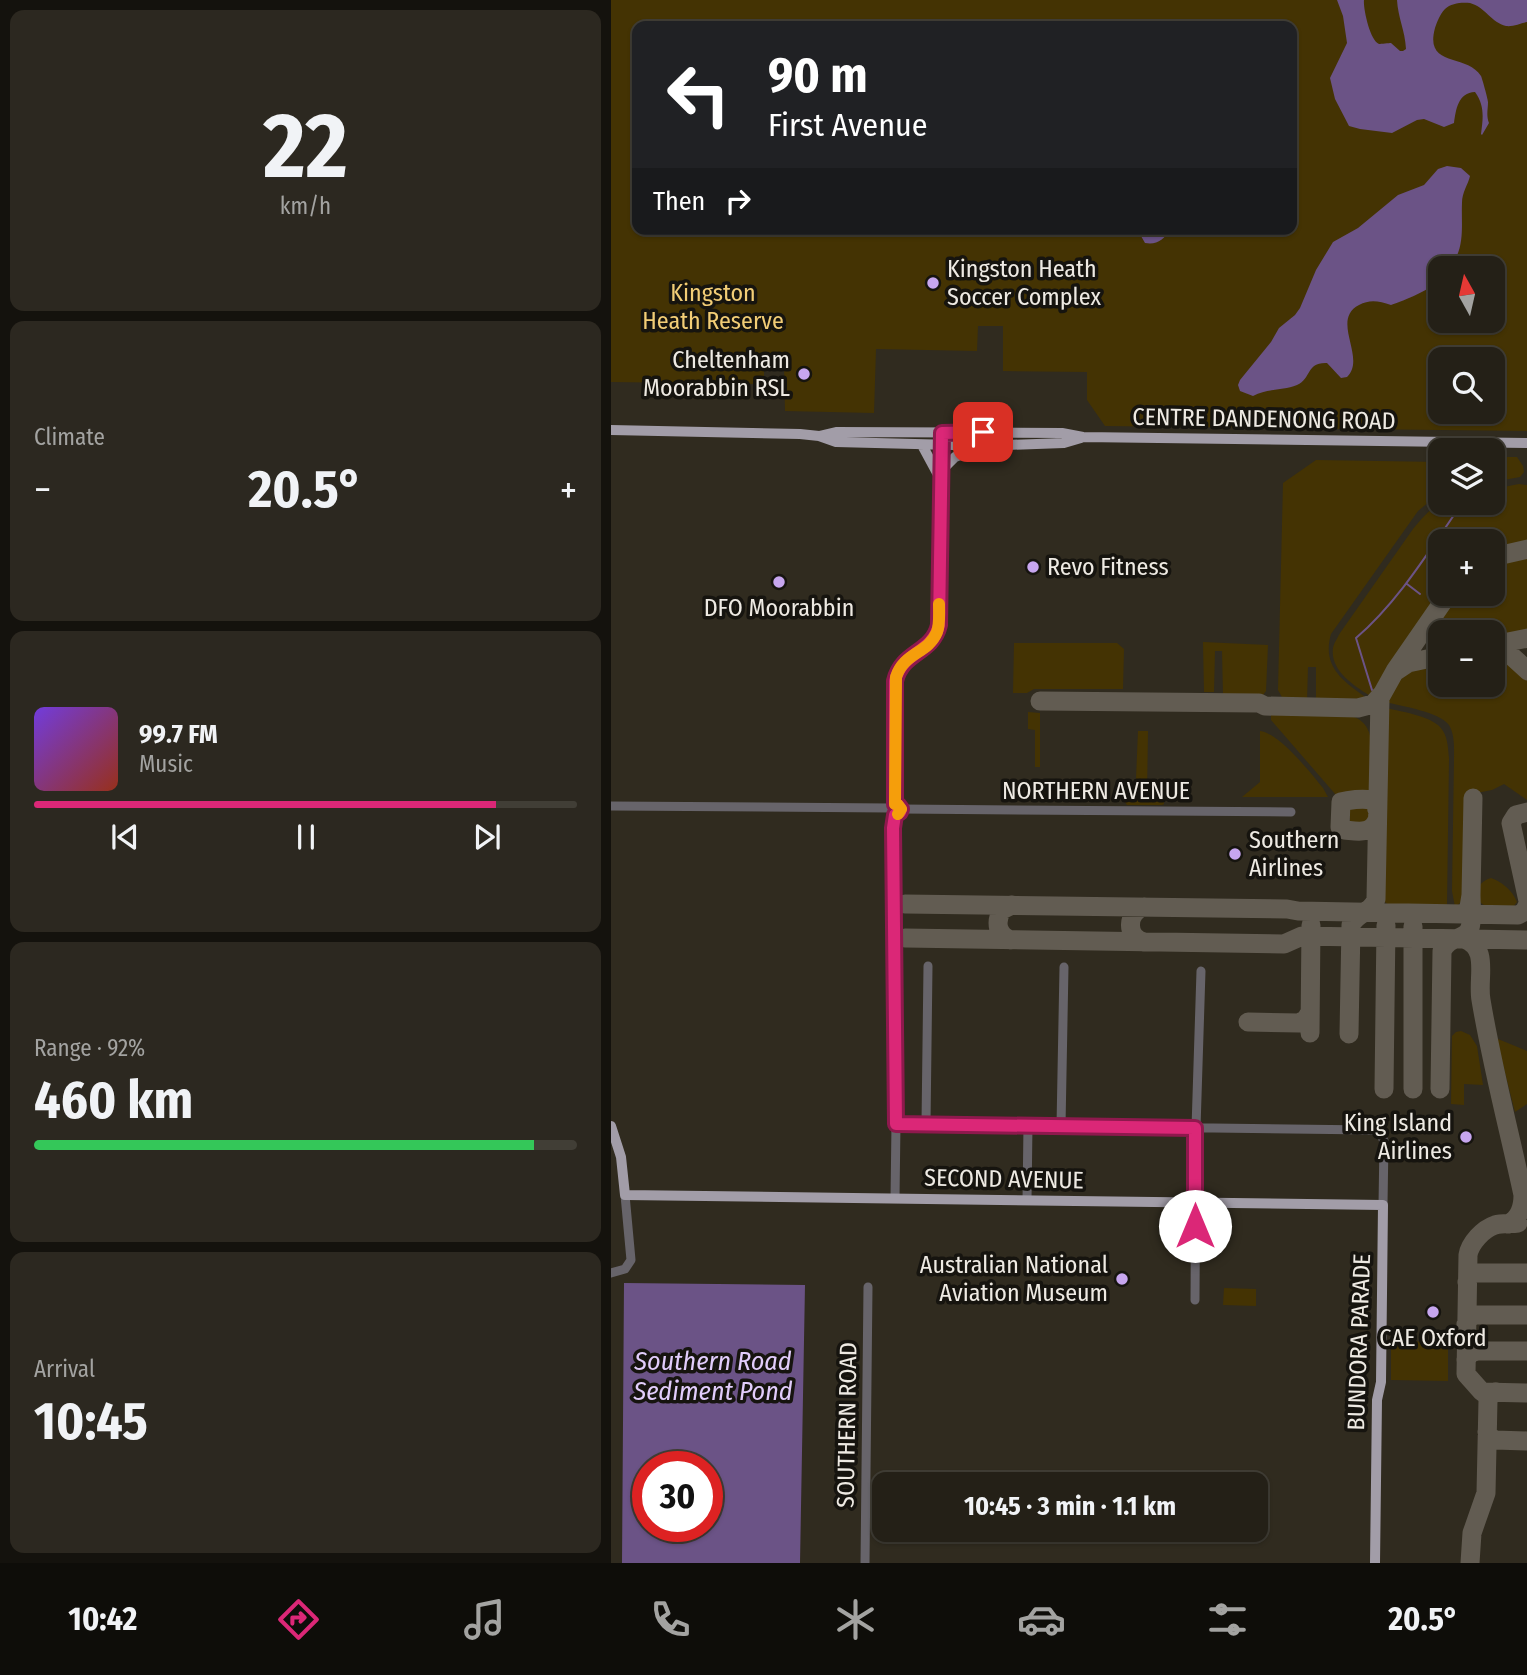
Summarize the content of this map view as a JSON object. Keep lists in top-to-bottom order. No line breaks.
{"streets":{"main road":["CENTRE DANDENONG ROAD","SECOND AVENUE","BUNDORA PARADE"],"street":["NORTHERN AVENUE","SOUTHERN ROAD"]},"crossings":[["SECOND AVENUE","BUNDORA PARADE"]],"water":["Southern Road Sediment Pond"],"parks":["Kingston Heath Reserve"],"places":["Kingston Heath Soccer Complex","Cheltenham Moorabbin RSL","Revo Fitness","DFO Moorabbin","Southern Airlines","King Island Airlines","Australian National Aviation Museum","CAE Oxford"],"north":"top","page":{"tile":[["22","km/h"],"Climate",["Range · 92%","460 km"],["Arrival","10:45"]],"turn":["90 m","First Avenue"],"then":"Then","map_buttons":["+","−"],"heat":["−","20.5°","+"],"song":["99.7 FM","Music"],"limit":"30","trip":"10:45 · 3 min · 1.1 km","tabs":["10:42","20.5°"]}}
